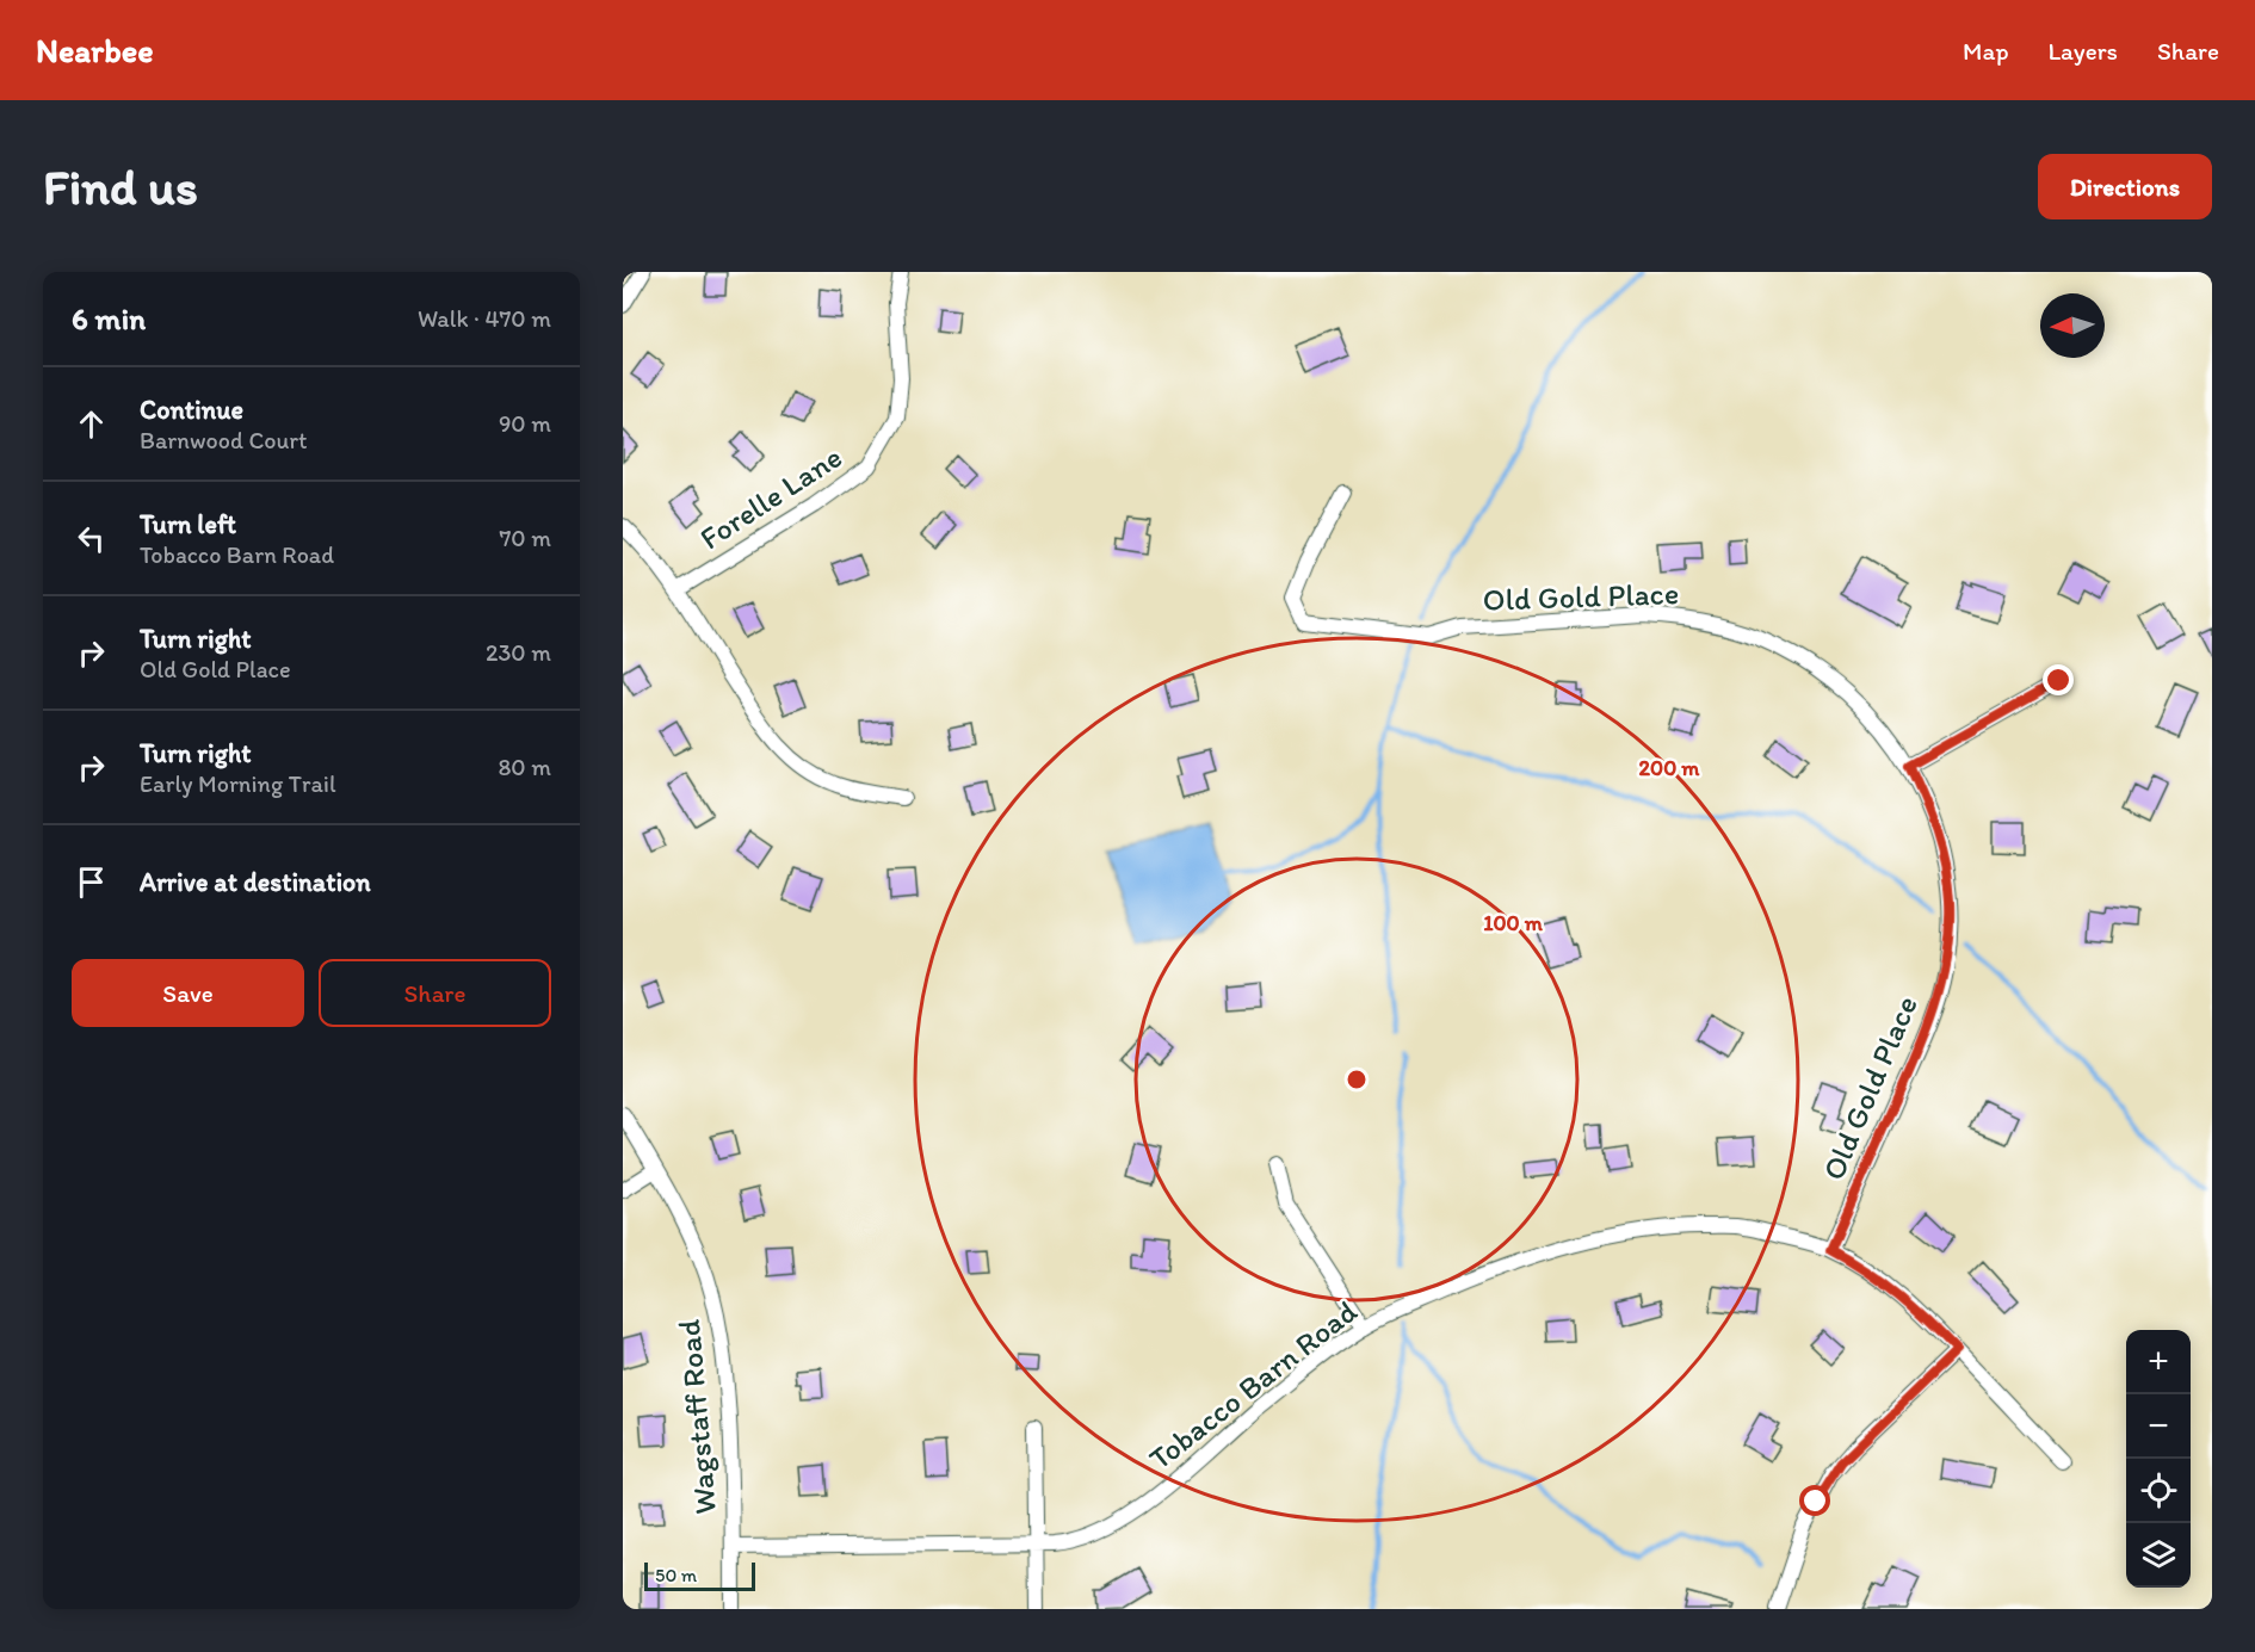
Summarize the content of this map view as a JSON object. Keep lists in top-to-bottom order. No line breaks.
{"streets":{"street":["Forelle Lane","Old Gold Place","Tobacco Barn Road","Wagstaff Road"]},"crossings":[["Old Gold Place","Tobacco Barn Road"],["Tobacco Barn Road","Wagstaff Road"]],"scale_bar":"50 m","north":"left","page":{"header":"Nearbee","nav":["Map","Layers","Share"],"buttons":["Directions",["Save","Share"]],"title":"Find us","heading":["6 min","Walk · 470 m"],"list":[["Continue","Barnwood Court","90 m"],["Turn left","Tobacco Barn Road","70 m"],["Turn right","Old Gold Place","230 m"],["Turn right","Early Morning Trail","80 m"],"Arrive at destination"],"map_buttons":["+","−"],"scale":"50 m"},"rings":["200 m","100 m"]}
